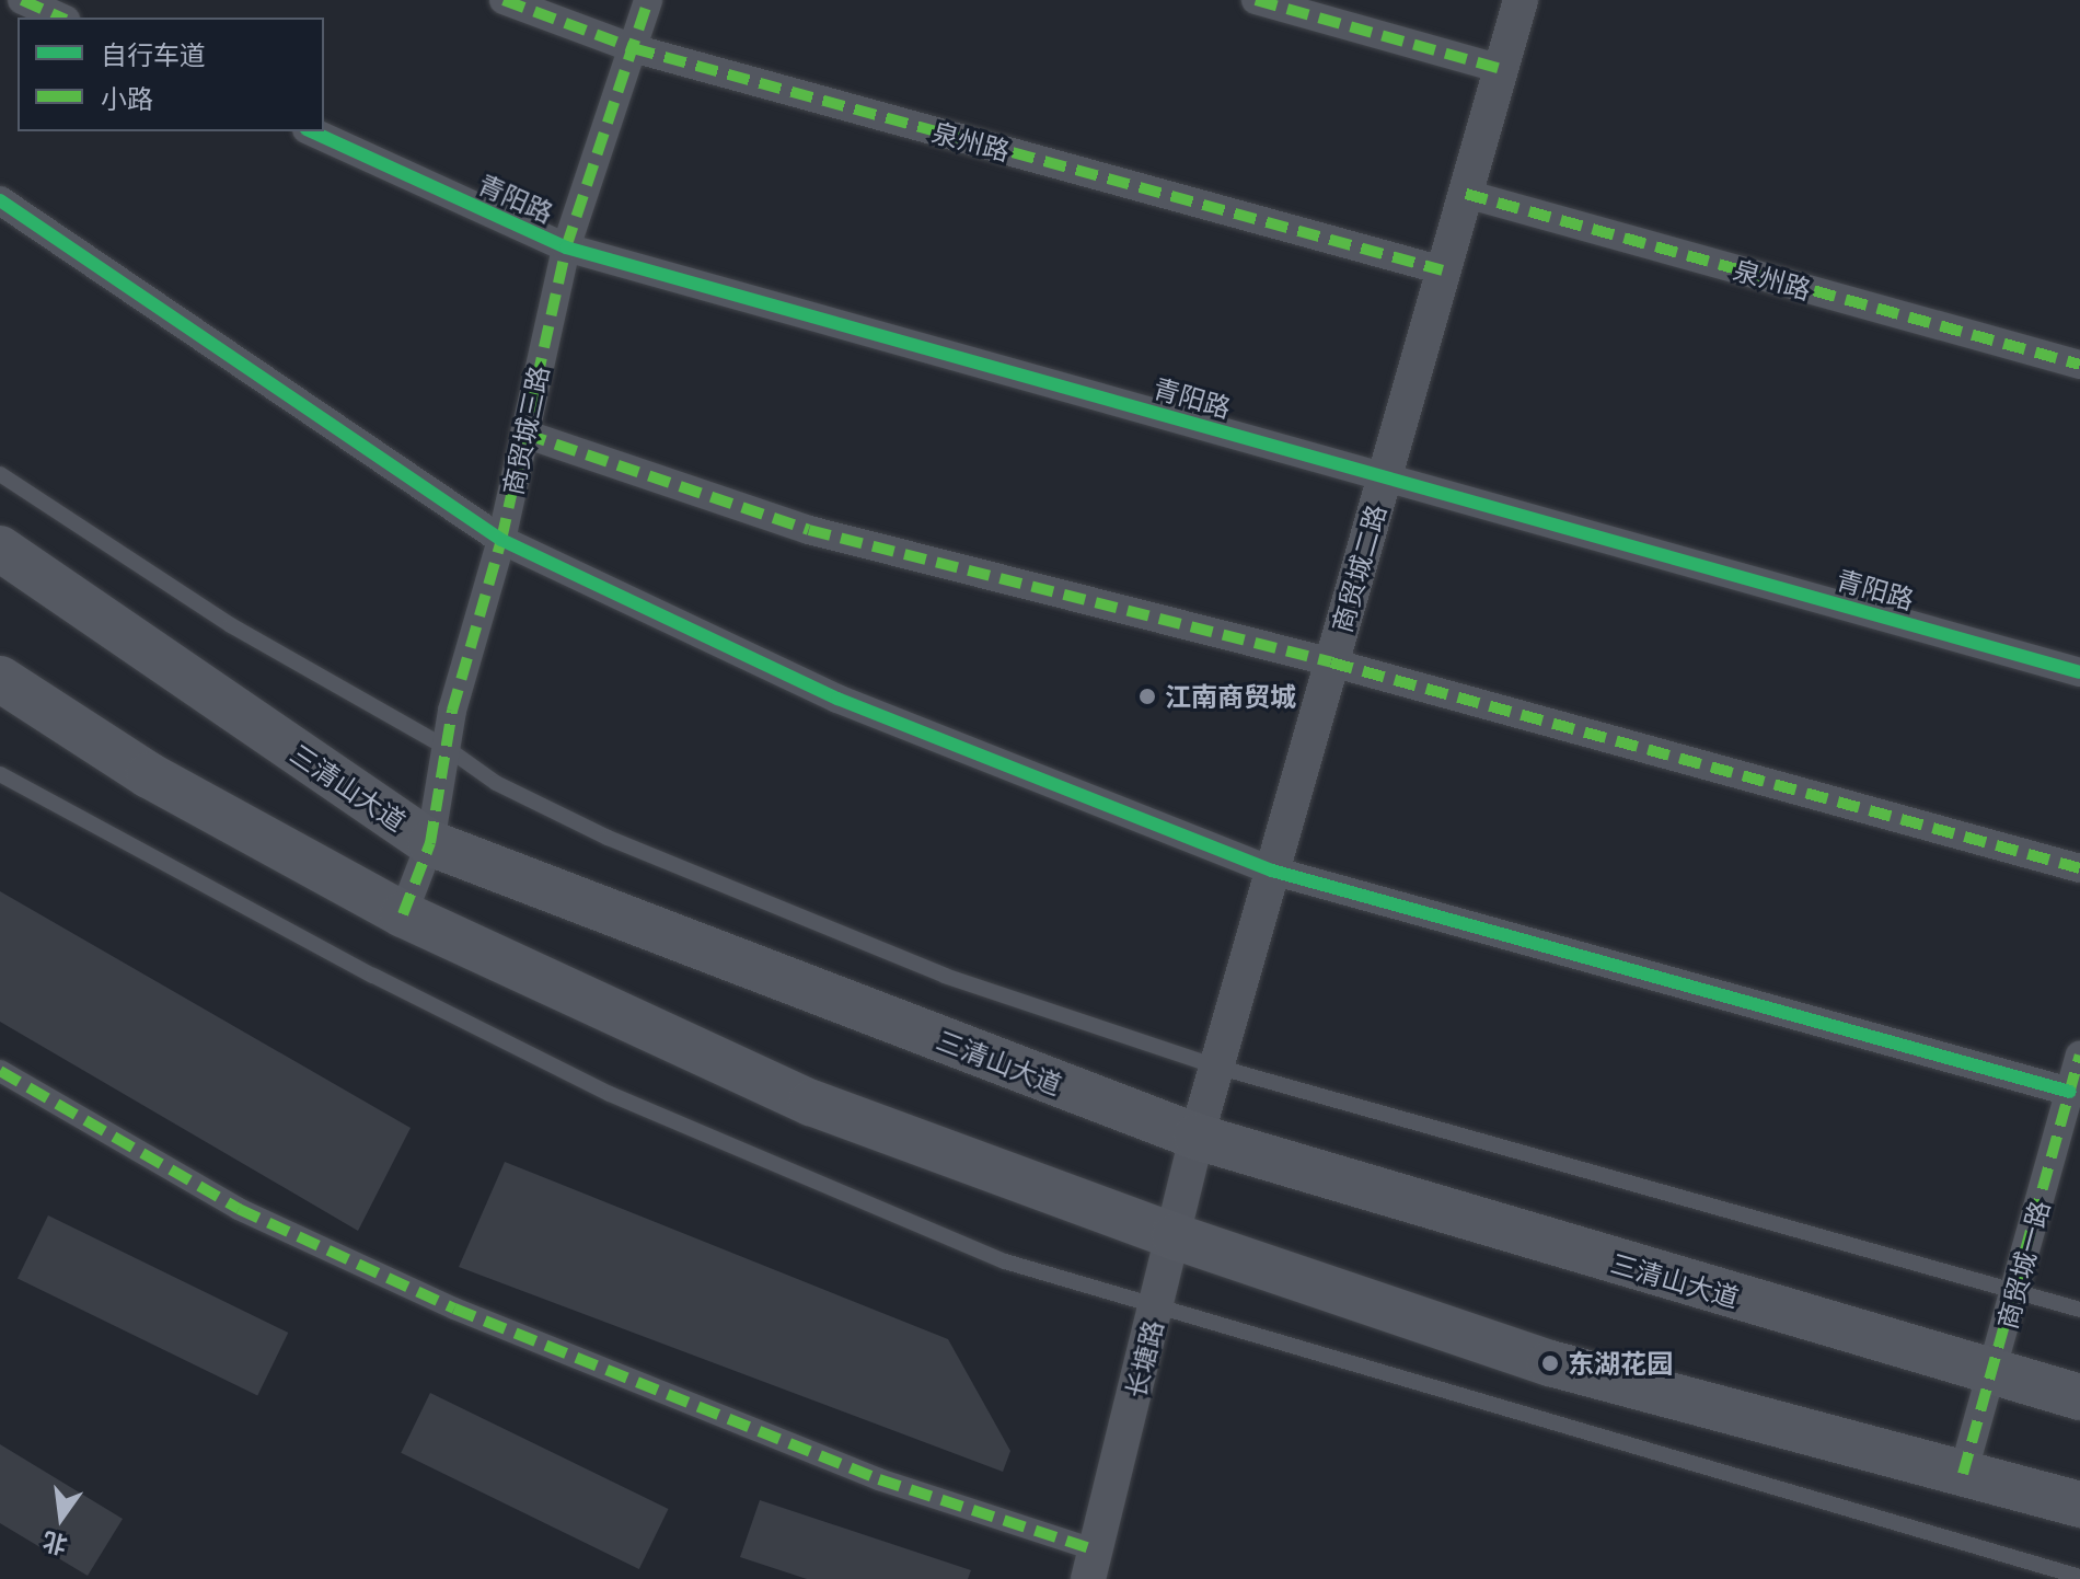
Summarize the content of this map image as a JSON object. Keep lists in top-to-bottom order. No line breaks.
{"streets":{"main road":["三清山大道"],"street":["泉州路","青阳路","商贸城三路","商贸城二路","商贸城一路","长塘路"]},"crossings":[["泉州路","商贸城三路"],["泉州路","商贸城二路"],["青阳路","商贸城三路"],["青阳路","商贸城二路"],["商贸城三路","三清山大道"],["商贸城二路","三清山大道"],["商贸城二路","长塘路"],["三清山大道","商贸城一路"],["三清山大道","长塘路"]],"places":["江南商贸城","东湖花园"],"legend":["自行车道","小路"],"north":"bottom"}
